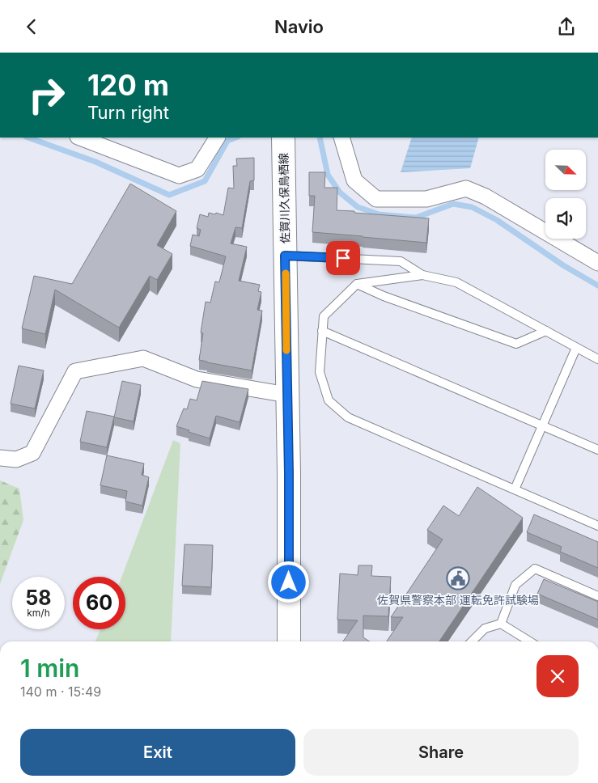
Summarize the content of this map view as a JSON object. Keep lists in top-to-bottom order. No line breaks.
{"streets":{"main road":["佐賀川久保鳥栖線"]},"places":{"public building":["佐賀県警察本部 運転免許試験場"]},"north":"bottom right","page":{"header":"Navio","turn":["120 m","Turn right"],"speed":"58 km/h","limit":"60","heading":["1 min","140 m · 15:49"],"buttons":["Exit","Share"]}}
